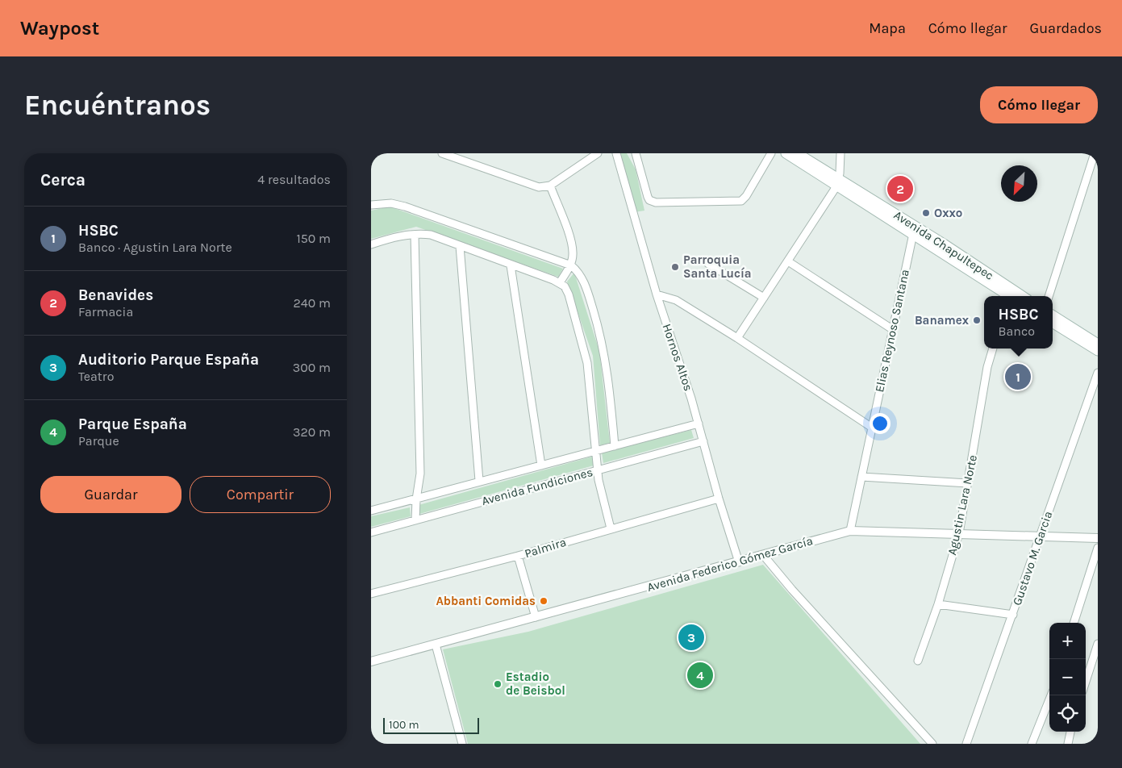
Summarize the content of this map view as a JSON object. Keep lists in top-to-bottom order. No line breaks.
{"streets":{"main road":["Avenida Chapultepec"],"street":["Elias Reynoso Santana","Hornos Altos","Avenida Fundiciones","Agustin Lara Norte","Palmira","Gustavo M. Garcia","Avenida Federico Gómez García"]},"crossings":[["Avenida Chapultepec","Elias Reynoso Santana"],["Elias Reynoso Santana","Avenida Federico Gómez García"],["Hornos Altos","Avenida Fundiciones"],["Hornos Altos","Palmira"],["Hornos Altos","Avenida Federico Gómez García"],["Agustin Lara Norte","Avenida Federico Gómez García"],["Gustavo M. Garcia","Avenida Federico Gómez García"]],"places":["Oxxo","Parroquia Santa Lucía","Banamex","Abbanti Comidas","Estadio de Beisbol"],"scale_bar":"100 m","north":"bottom left","page":{"header":"Waypost","nav":["Mapa","Cómo llegar","Guardados"],"buttons":["Cómo llegar",["Guardar","Compartir"]],"title":"Encuéntranos","heading":["Cerca","4 resultados"],"pins":["2","1","3","4"],"list":[{"mark":"1","name":"HSBC","note":"Banco · Agustin Lara Norte","value":"150 m"},{"mark":"2","name":"Benavides","note":"Farmacia","value":"240 m"},{"mark":"3","name":"Auditorio Parque España","note":"Teatro","value":"300 m"},{"mark":"4","name":"Parque España","note":"Parque","value":"320 m"}],"popup":["HSBC","Banco"],"map_buttons":["+","−"],"scale":"100 m"}}
